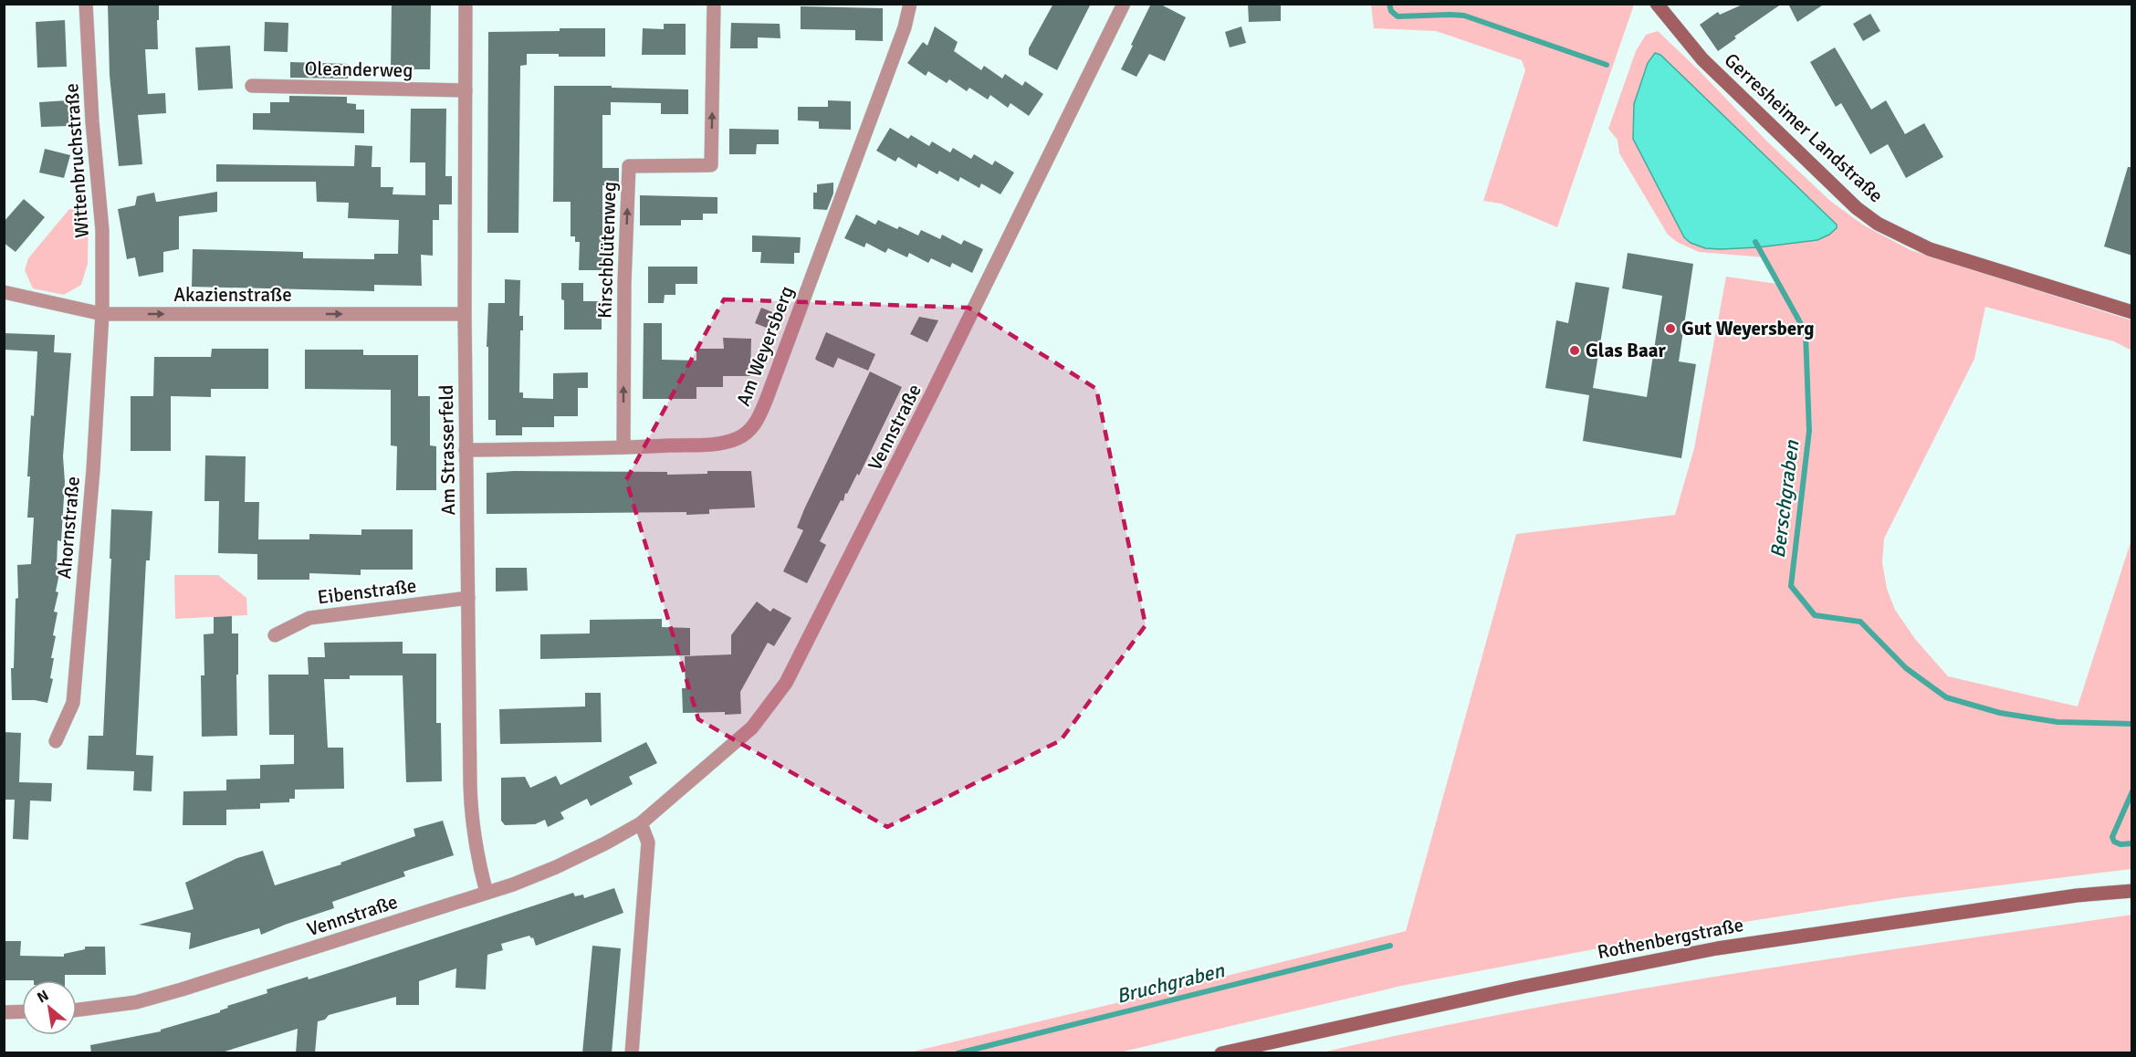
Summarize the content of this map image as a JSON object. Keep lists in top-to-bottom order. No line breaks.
{"streets":{"main road":["Gerresheimer Landstraße","Rothenbergstraße"],"street":["Oleanderweg","Wittenbruchstraße","Kirschblütenweg","Akazienstraße","Am Weyersberg","Vennstraße","Am Strasserfeld","Ahornstraße","Eibenstraße"]},"crossings":[["Oleanderweg","Am Strasserfeld"],["Wittenbruchstraße","Akazienstraße"],["Wittenbruchstraße","Ahornstraße"],["Kirschblütenweg","Am Weyersberg"],["Akazienstraße","Am Strasserfeld"],["Akazienstraße","Ahornstraße"],["Am Weyersberg","Am Strasserfeld"],["Vennstraße","Am Strasserfeld"],["Am Strasserfeld","Eibenstraße"]],"one_way":["Kirschblütenweg","Akazienstraße"],"water":["Berschgraben","Bruchgraben"],"places":["Gut Weyersberg","Glas Baar"],"north":"top left"}
